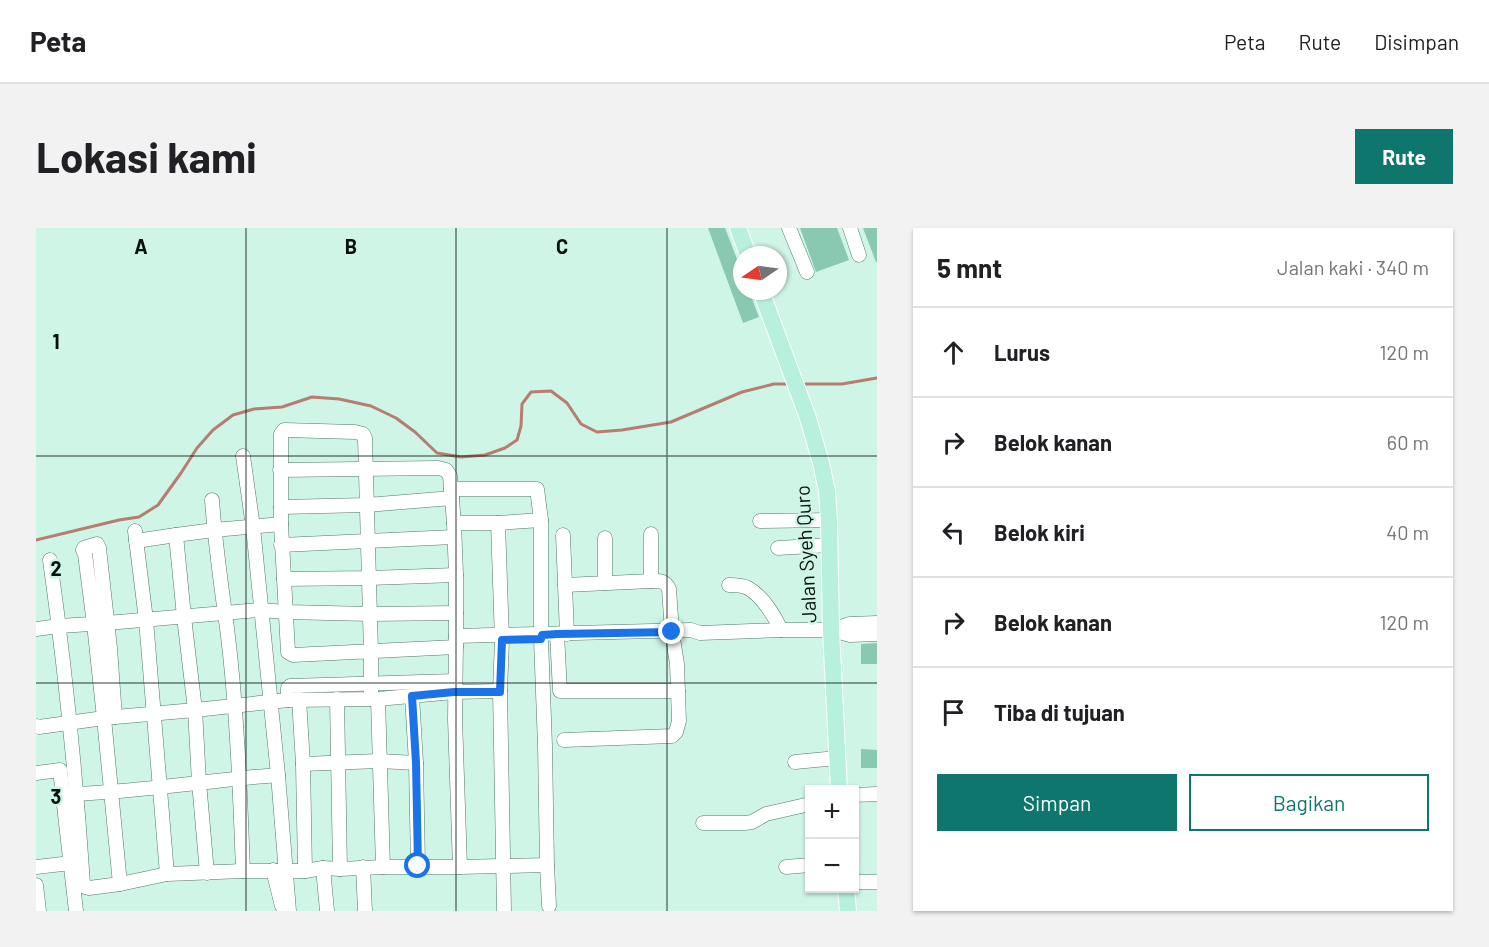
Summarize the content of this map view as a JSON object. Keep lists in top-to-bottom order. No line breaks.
{"streets":{"main road":["Jalan Syeh Quro"]},"north":"left","page":{"header":"Peta","nav":["Peta","Rute","Disimpan"],"buttons":["Rute",["Simpan","Bagikan"]],"title":"Lokasi kami","heading":["5 mnt","Jalan kaki · 340 m"],"list":[["Lurus","120 m"],["Belok kanan","60 m"],["Belok kiri","40 m"],["Belok kanan","120 m"],"Tiba di tujuan"],"map_buttons":["+","−"]},"grid":{"columns":["A","B","C"],"rows":["1","2","3"]}}
